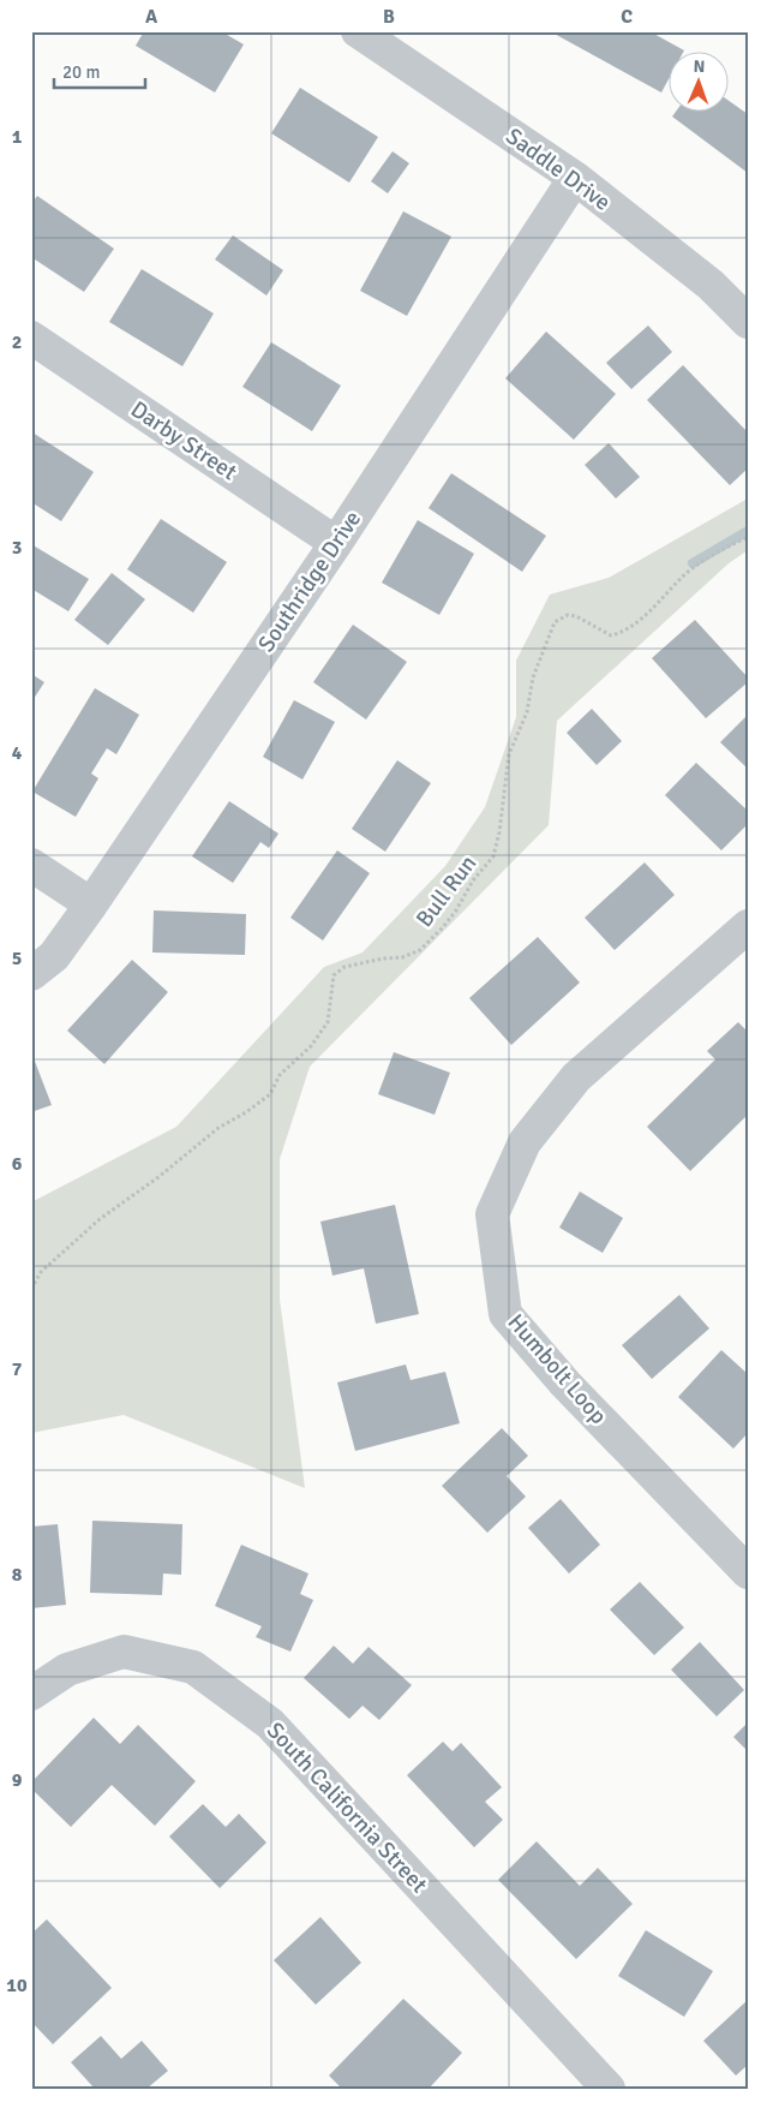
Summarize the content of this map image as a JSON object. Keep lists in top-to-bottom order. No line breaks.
{"streets":{"street":["Saddle Drive","Darby Street","Southridge Drive","Humbolt Loop","South California Street"],"path":["Bull Run"]},"crossings":[["Saddle Drive","Southridge Drive"],["Darby Street","Southridge Drive"]],"scale_bar":"20 m","north":"top","grid":{"columns":["A","B","C"],"rows":["1","2","3","4","5","6","7","8","9","10"]}}
